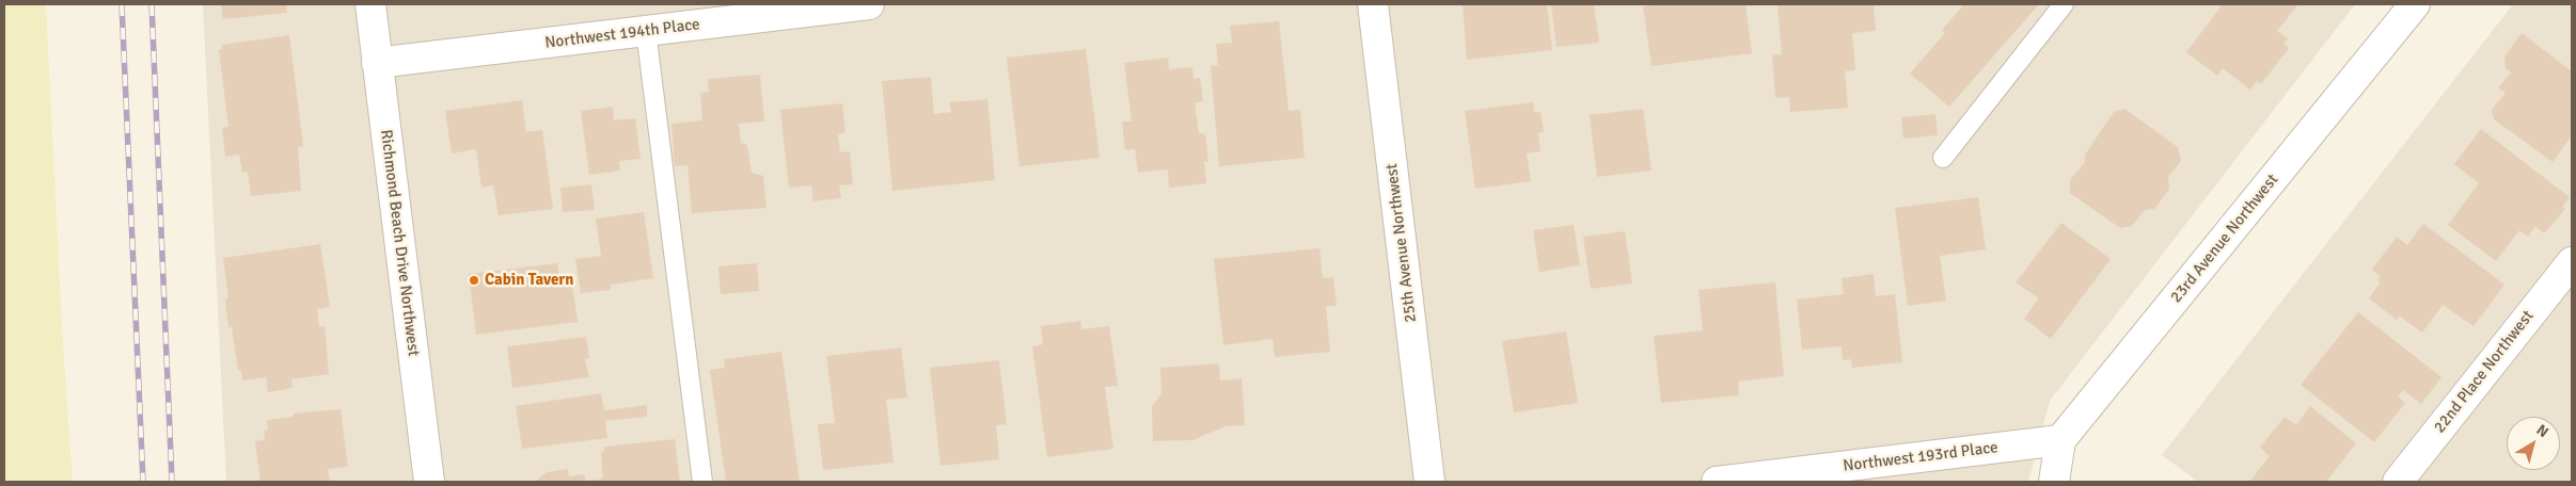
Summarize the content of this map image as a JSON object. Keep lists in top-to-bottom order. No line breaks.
{"streets":{"street":["Northwest 194th Place","23rd Avenue Northwest","Richmond Beach Drive Northwest","25th Avenue Northwest","22nd Place Northwest","Northwest 193rd Place"]},"crossings":[["Northwest 194th Place","Richmond Beach Drive Northwest"],["23rd Avenue Northwest","Northwest 193rd Place"]],"places":["Cabin Tavern"],"north":"top right"}
